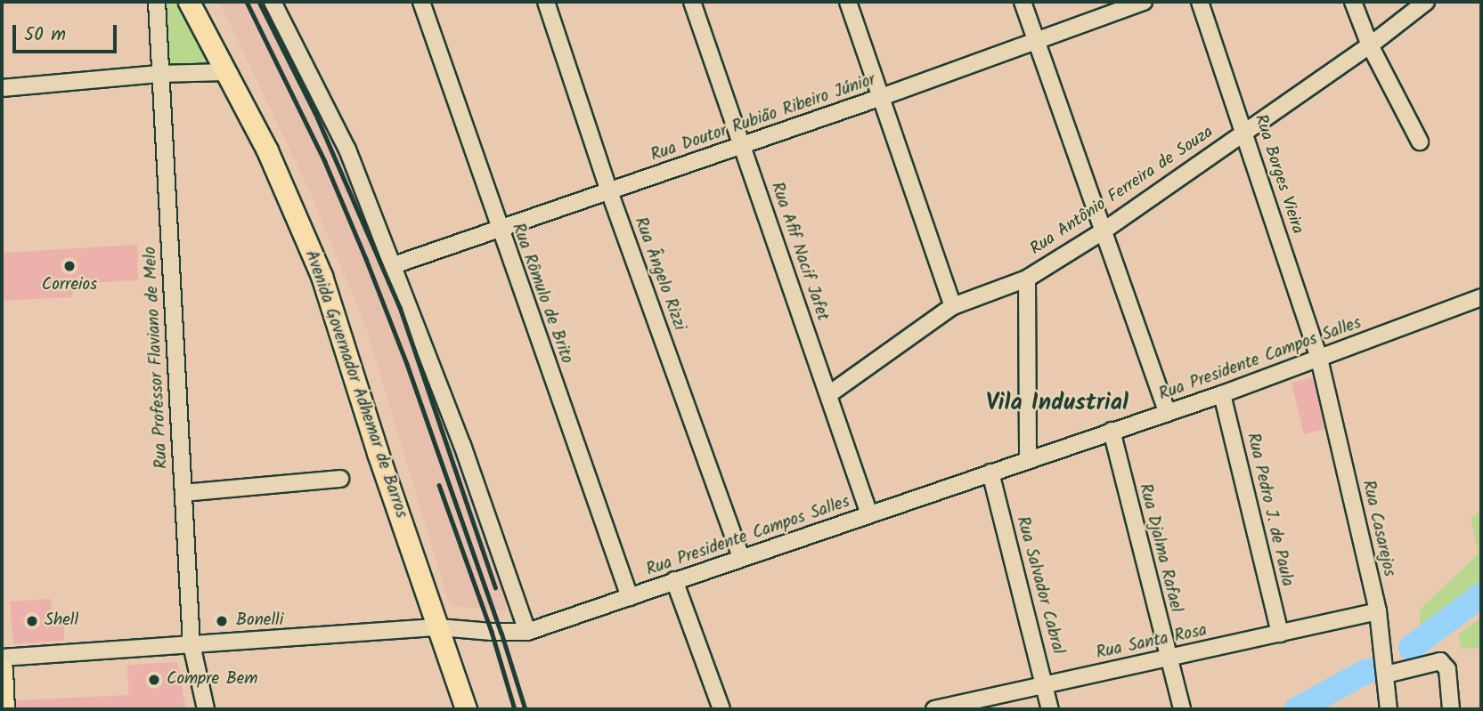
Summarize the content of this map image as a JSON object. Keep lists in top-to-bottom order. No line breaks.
{"streets":{"main road":["Avenida Governador Adhemar de Barros"],"street":["Rua Doutor Rubião Ribeiro Júnior","Rua Borges Vieira","Rua Antônio Ferreira de Souza","Rua Afif Nacif Jafet","Rua Ângelo Rizzi","Rua Rômulo de Brito","Rua Professor Flaviano de Melo","Rua Presidente Campos Salles","Rua Pedro J. de Paula","Rua Casarejos","Rua Djalma Rafael","Rua Salvador Cabral","Rua Santa Rosa"]},"crossings":[["Rua Doutor Rubião Ribeiro Júnior","Rua Afif Nacif Jafet"],["Rua Doutor Rubião Ribeiro Júnior","Rua Ângelo Rizzi"],["Rua Doutor Rubião Ribeiro Júnior","Rua Rômulo de Brito"],["Rua Borges Vieira","Rua Antônio Ferreira de Souza"],["Rua Borges Vieira","Rua Presidente Campos Salles"],["Rua Borges Vieira","Rua Casarejos"],["Rua Antônio Ferreira de Souza","Rua Afif Nacif Jafet"],["Rua Afif Nacif Jafet","Rua Presidente Campos Salles"],["Rua Ângelo Rizzi","Rua Presidente Campos Salles"],["Rua Rômulo de Brito","Rua Presidente Campos Salles"],["Rua Professor Flaviano de Melo","Rua Presidente Campos Salles"],["Rua Presidente Campos Salles","Avenida Governador Adhemar de Barros"],["Rua Presidente Campos Salles","Rua Pedro J. de Paula"],["Rua Presidente Campos Salles","Rua Casarejos"],["Rua Presidente Campos Salles","Rua Djalma Rafael"],["Rua Presidente Campos Salles","Rua Salvador Cabral"],["Rua Pedro J. de Paula","Rua Santa Rosa"],["Rua Casarejos","Rua Santa Rosa"],["Rua Djalma Rafael","Rua Santa Rosa"],["Rua Salvador Cabral","Rua Santa Rosa"]],"districts":["Vila Industrial"],"places":["Correios","Shell","Bonelli","Compre Bem"],"scale_bar":"50 m"}
